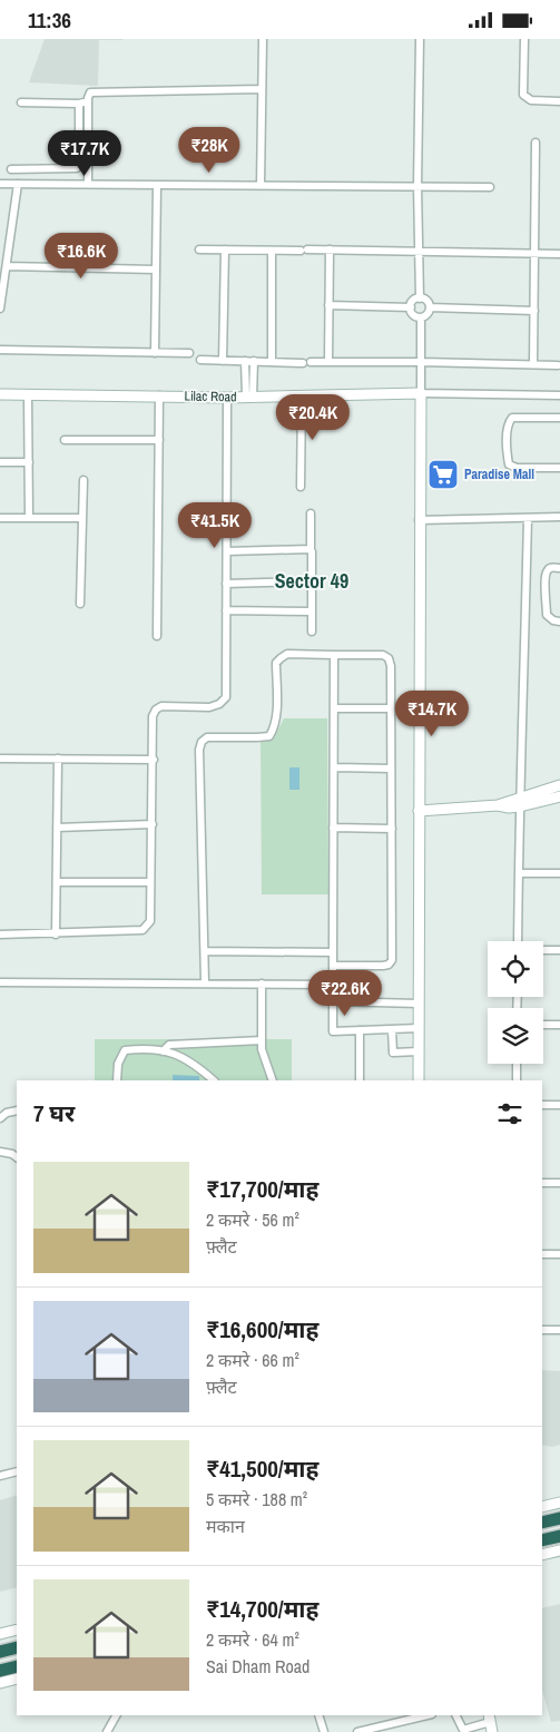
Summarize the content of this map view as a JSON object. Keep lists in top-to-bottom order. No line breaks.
{"streets":{"street":["Lilac Road"]},"districts":["Sector 49"],"places":{"supermarket":["Paradise Mall"]},"page":{"status":"11:36","price":["₹28K","₹17.7K","₹16.6K","₹20.4K","₹41.5K","₹14.7K","₹22.6K"],"heading":"7 घर","list":[{"name":"₹17,700/माह","note":"2 कमरे · 56 m² · फ़्लैट"},{"name":"₹16,600/माह","note":"2 कमरे · 66 m² · फ़्लैट"},{"name":"₹41,500/माह","note":"5 कमरे · 188 m² · मकान"},{"name":"₹14,700/माह","note":"2 कमरे · 64 m² · Sai Dham Road"}]}}
